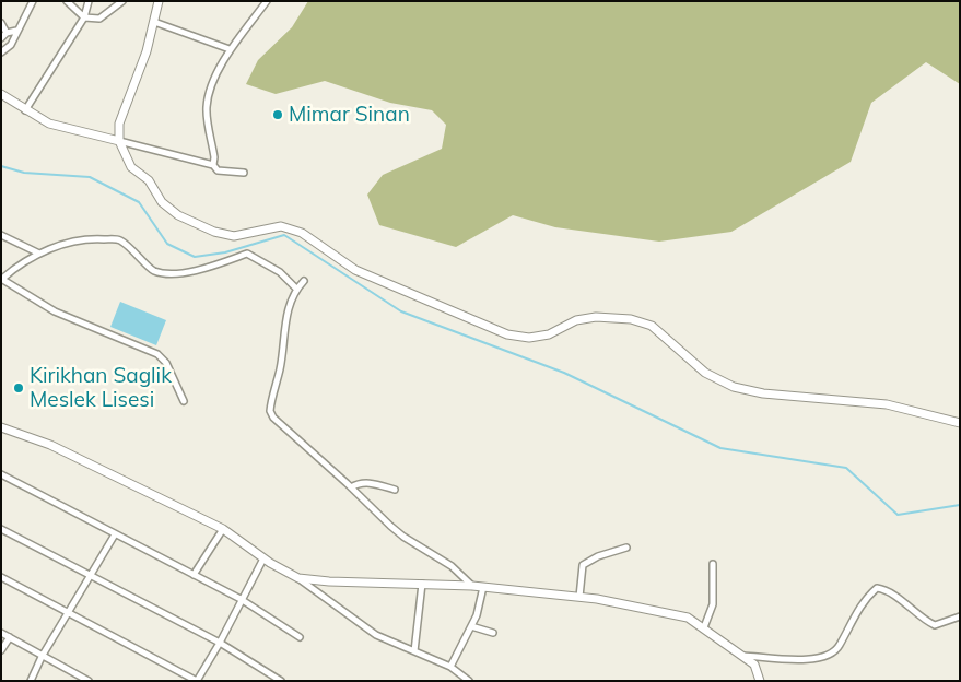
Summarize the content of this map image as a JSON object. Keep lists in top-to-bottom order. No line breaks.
{"places":["Mimar Sinan","Kirikhan Saglik Meslek Lisesi"]}
